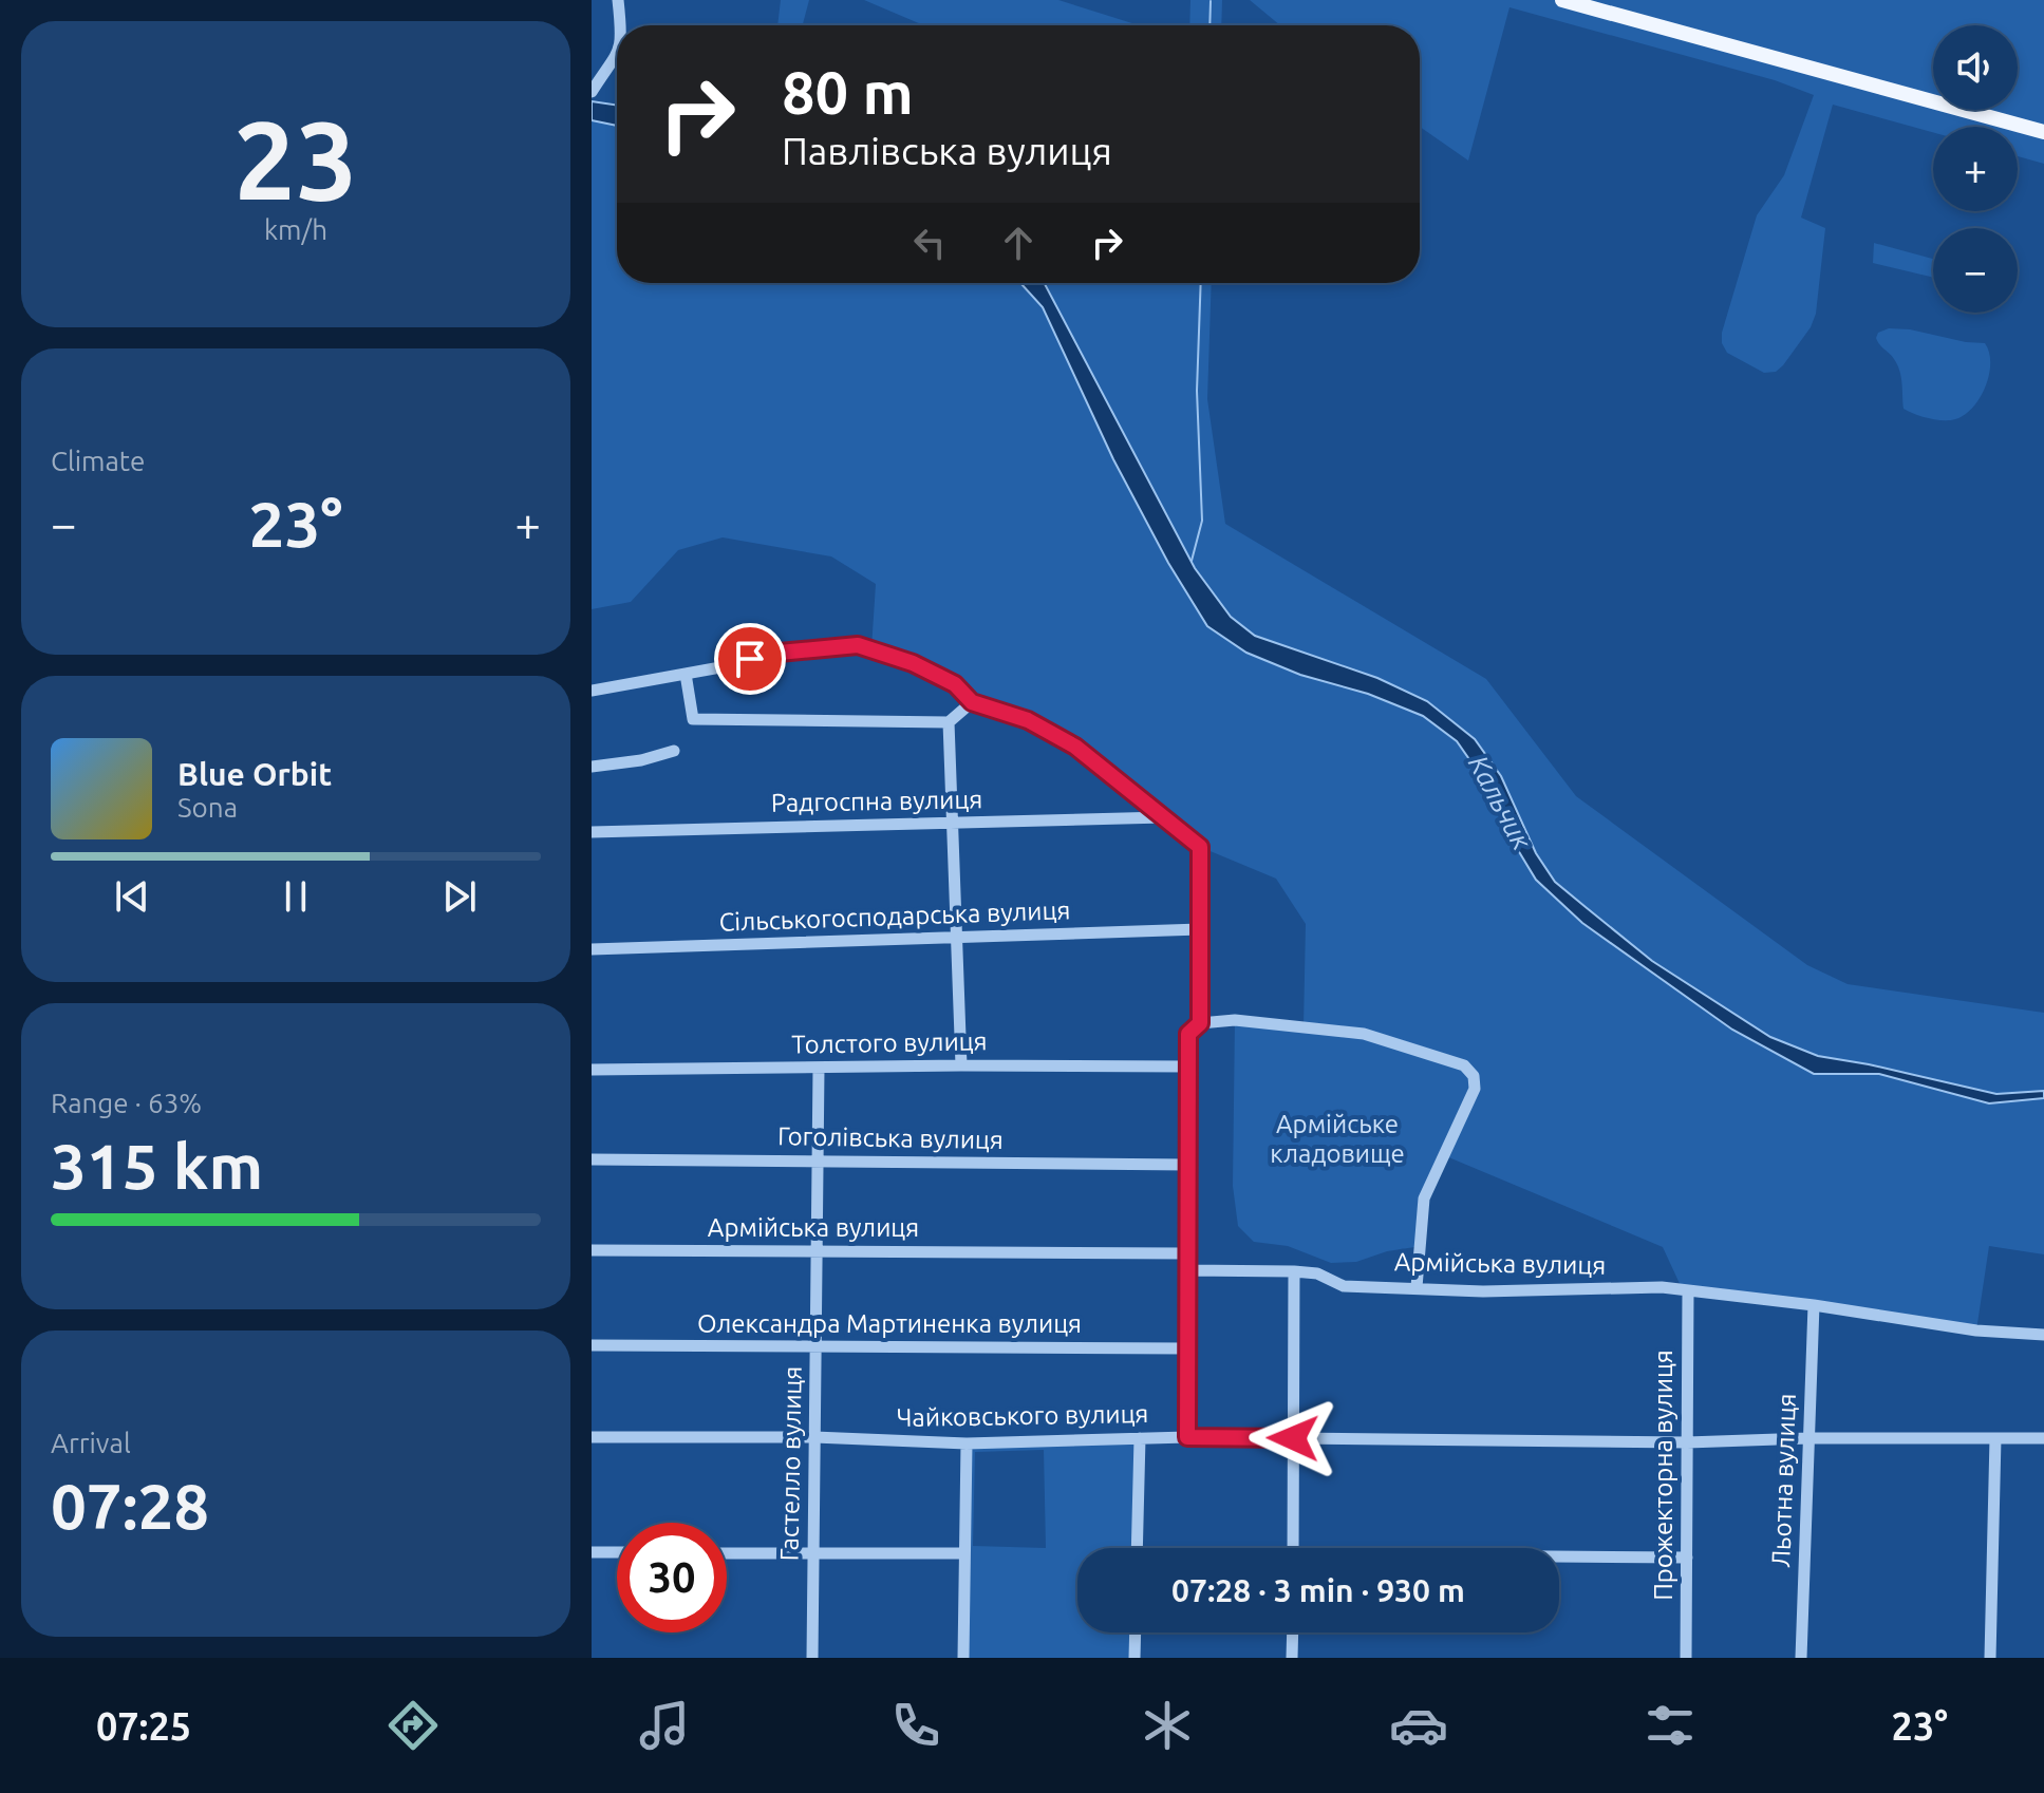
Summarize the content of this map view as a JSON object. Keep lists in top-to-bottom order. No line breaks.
{"streets":{"street":["Радгоспна вулиця","Сільськогосподарська вулиця","Толстого вулиця","Гоголівська вулиця","Армійська вулиця","Олександра Мартиненка вулиця","Чайковського вулиця","Гастелло вулиця","Прожекторна вулиця","Льотна вулиця"]},"crossings":[["Толстого вулиця","Гастелло вулиця"],["Гоголівська вулиця","Гастелло вулиця"],["Армійська вулиця","Гастелло вулиця"],["Армійська вулиця","Прожекторна вулиця"],["Армійська вулиця","Льотна вулиця"],["Олександра Мартиненка вулиця","Гастелло вулиця"],["Чайковського вулиця","Гастелло вулиця"],["Чайковського вулиця","Прожекторна вулиця"],["Чайковського вулиця","Льотна вулиця"]],"water":["Кальчик"],"parks":["Армійське кладовище"],"page":{"tile":[["23","km/h"],"Climate",["Range · 63%","315 km"],["Arrival","07:28"]],"map_buttons":["+","−"],"turn":["80 m","Павлівська вулиця"],"heat":["−","23°","+"],"song":["Blue Orbit","Sona"],"limit":"30","trip":"07:28 · 3 min · 930 m","tabs":["07:25","23°"]}}
